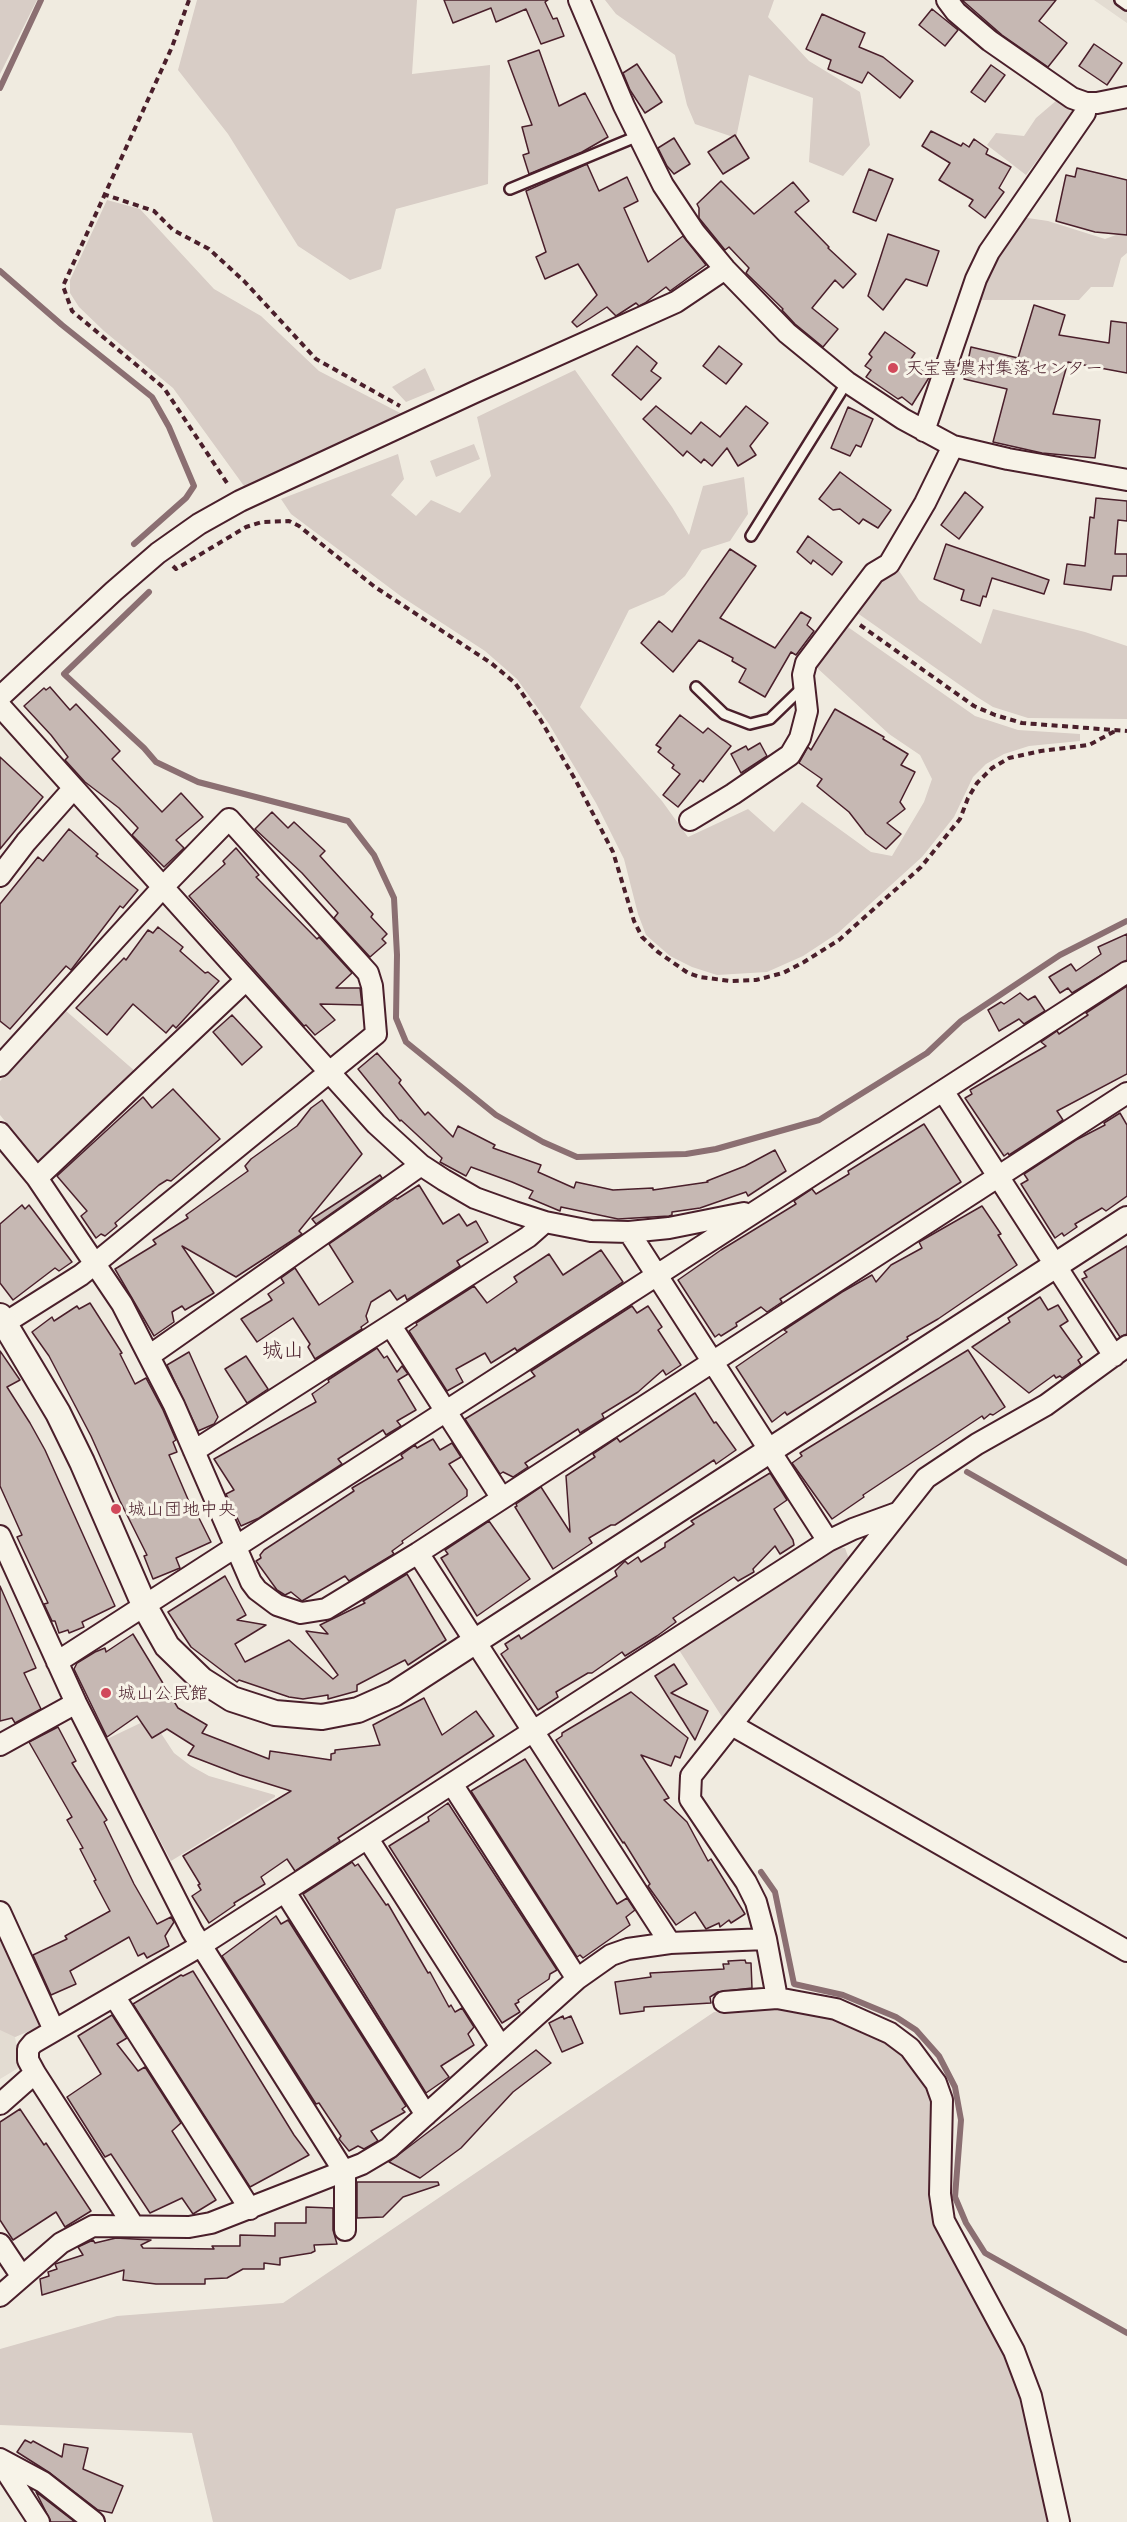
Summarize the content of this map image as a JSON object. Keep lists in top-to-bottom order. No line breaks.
{"districts":["城山"],"places":["天宝喜農村集落センター","城山団地中央","城山公民館"]}
